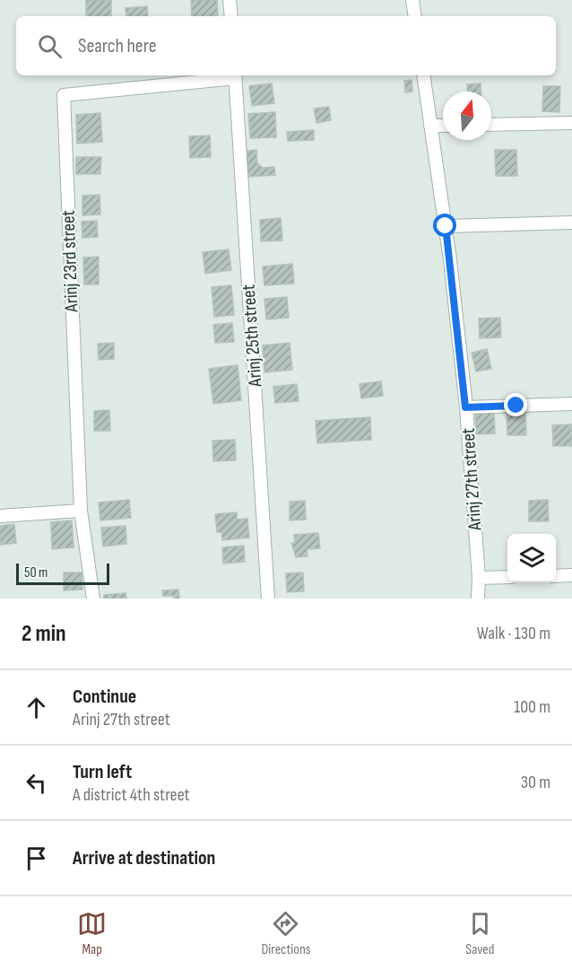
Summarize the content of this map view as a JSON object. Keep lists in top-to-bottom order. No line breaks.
{"streets":{"street":["Arinj 23rd street","Arinj 25th street","Arinj 27th street"]},"crossings":[["Arinj 23rd street","Arinj 25th street"]],"scale_bar":"50 m","north":"top","page":{"search":"Search here","scale":"50 m","heading":["2 min","Walk · 130 m"],"list":[["Continue","Arinj 27th street","100 m"],["Turn left","A district 4th street","30 m"],"Arrive at destination"],"nav":["Map","Directions","Saved"]}}
